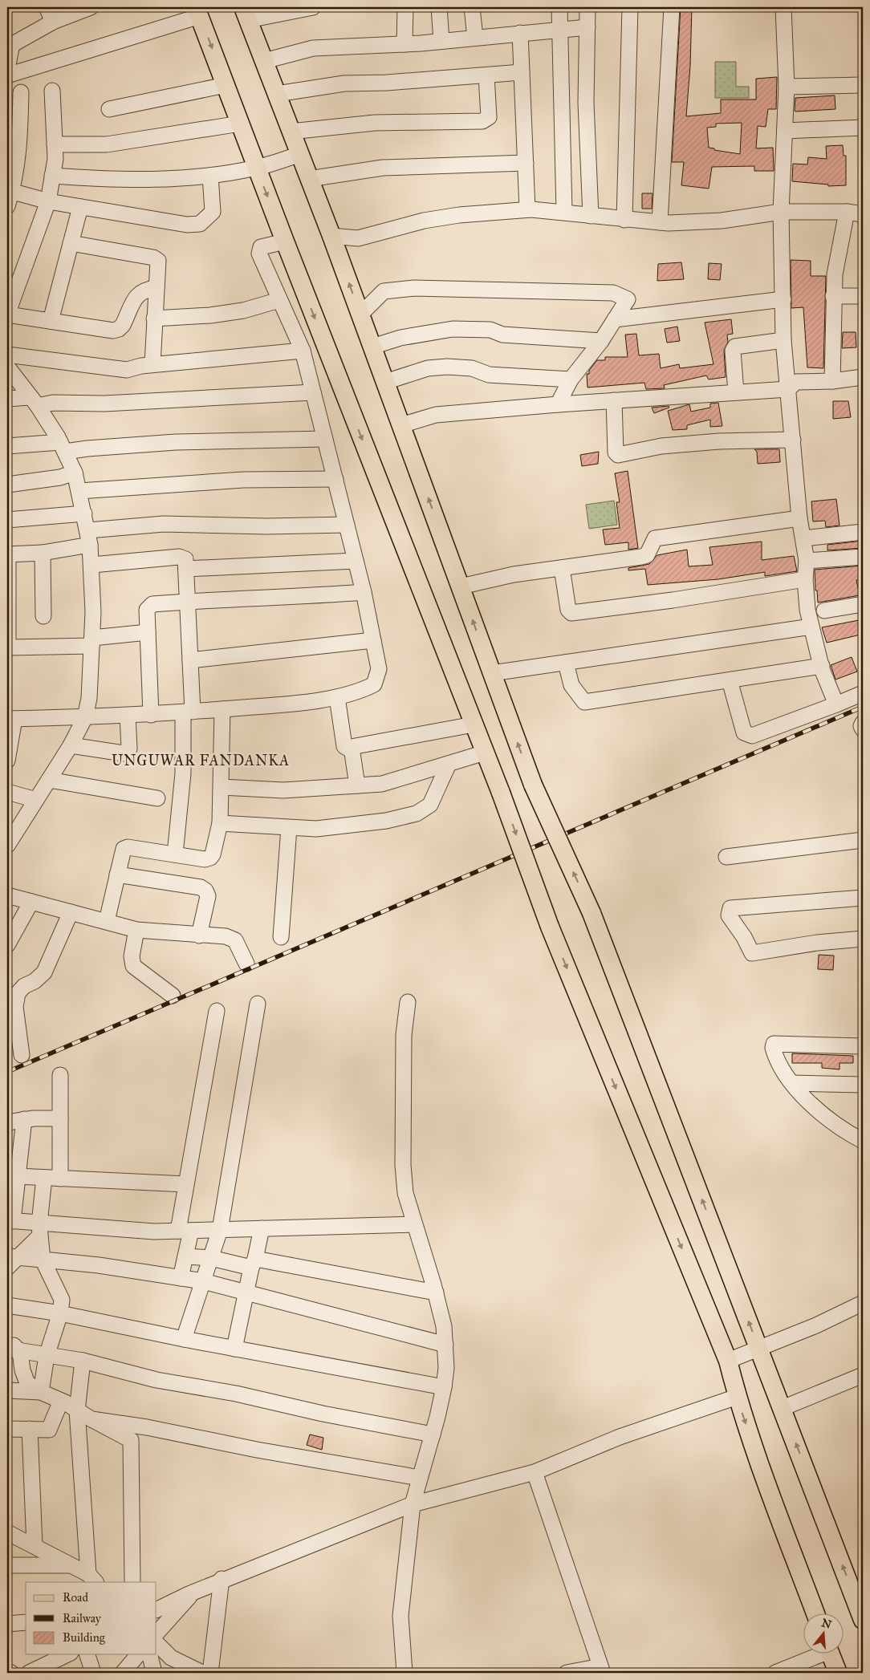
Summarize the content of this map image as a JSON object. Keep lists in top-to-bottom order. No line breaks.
{"districts":["UNGUWAR FANDANKA"],"legend":["Road","Railway","Building"],"north":"top"}
